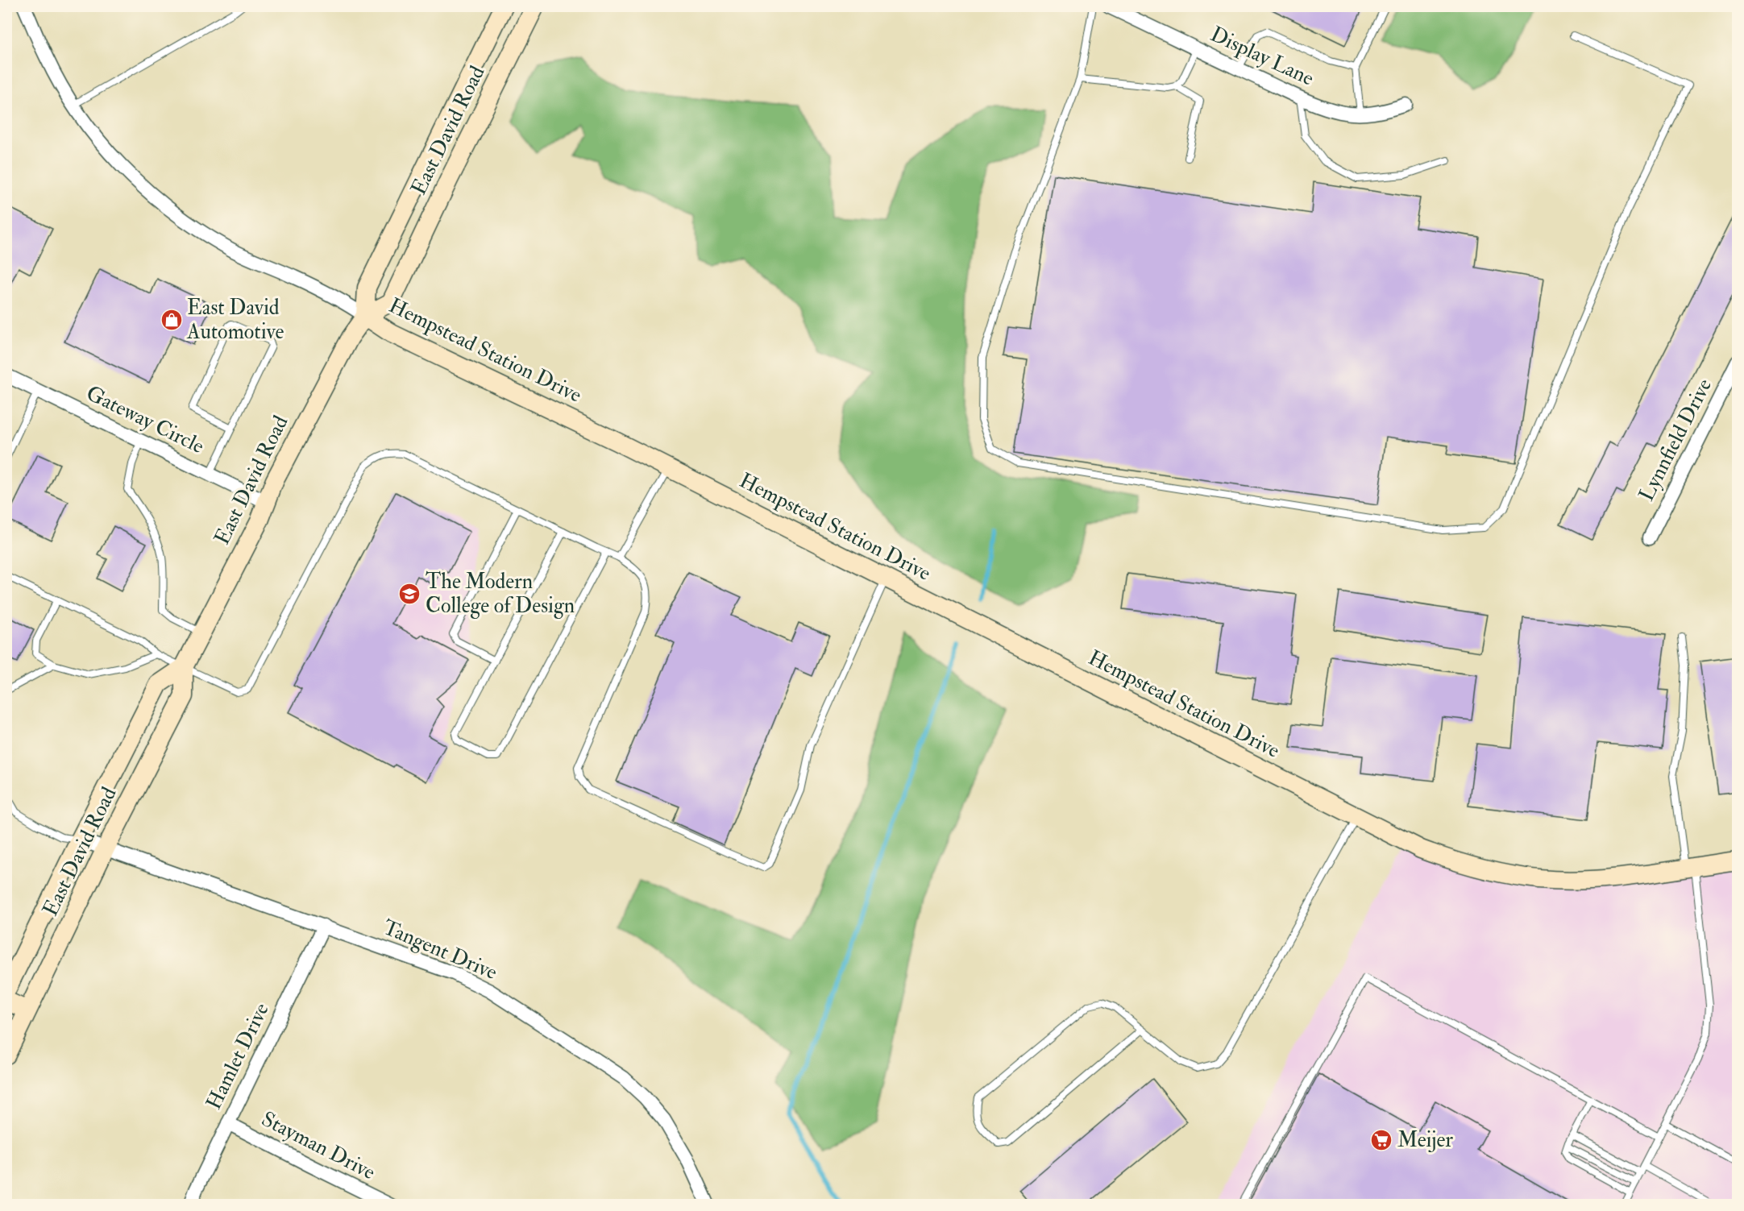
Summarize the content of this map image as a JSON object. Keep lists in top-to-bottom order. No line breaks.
{"streets":{"street":["Display Lane","East David Road","Hempstead Station Drive","Gateway Circle","Lynnfield Drive","Tangent Drive","Hamlet Drive","Stayman Drive"]},"crossings":[["East David Road","Hempstead Station Drive"],["East David Road","Gateway Circle"],["East David Road","Tangent Drive"],["Tangent Drive","Hamlet Drive"],["Hamlet Drive","Stayman Drive"]],"places":{"shop":["East David Automotive"],"school or university":["The Modern College of Design"],"supermarket":["Meijer"]}}
